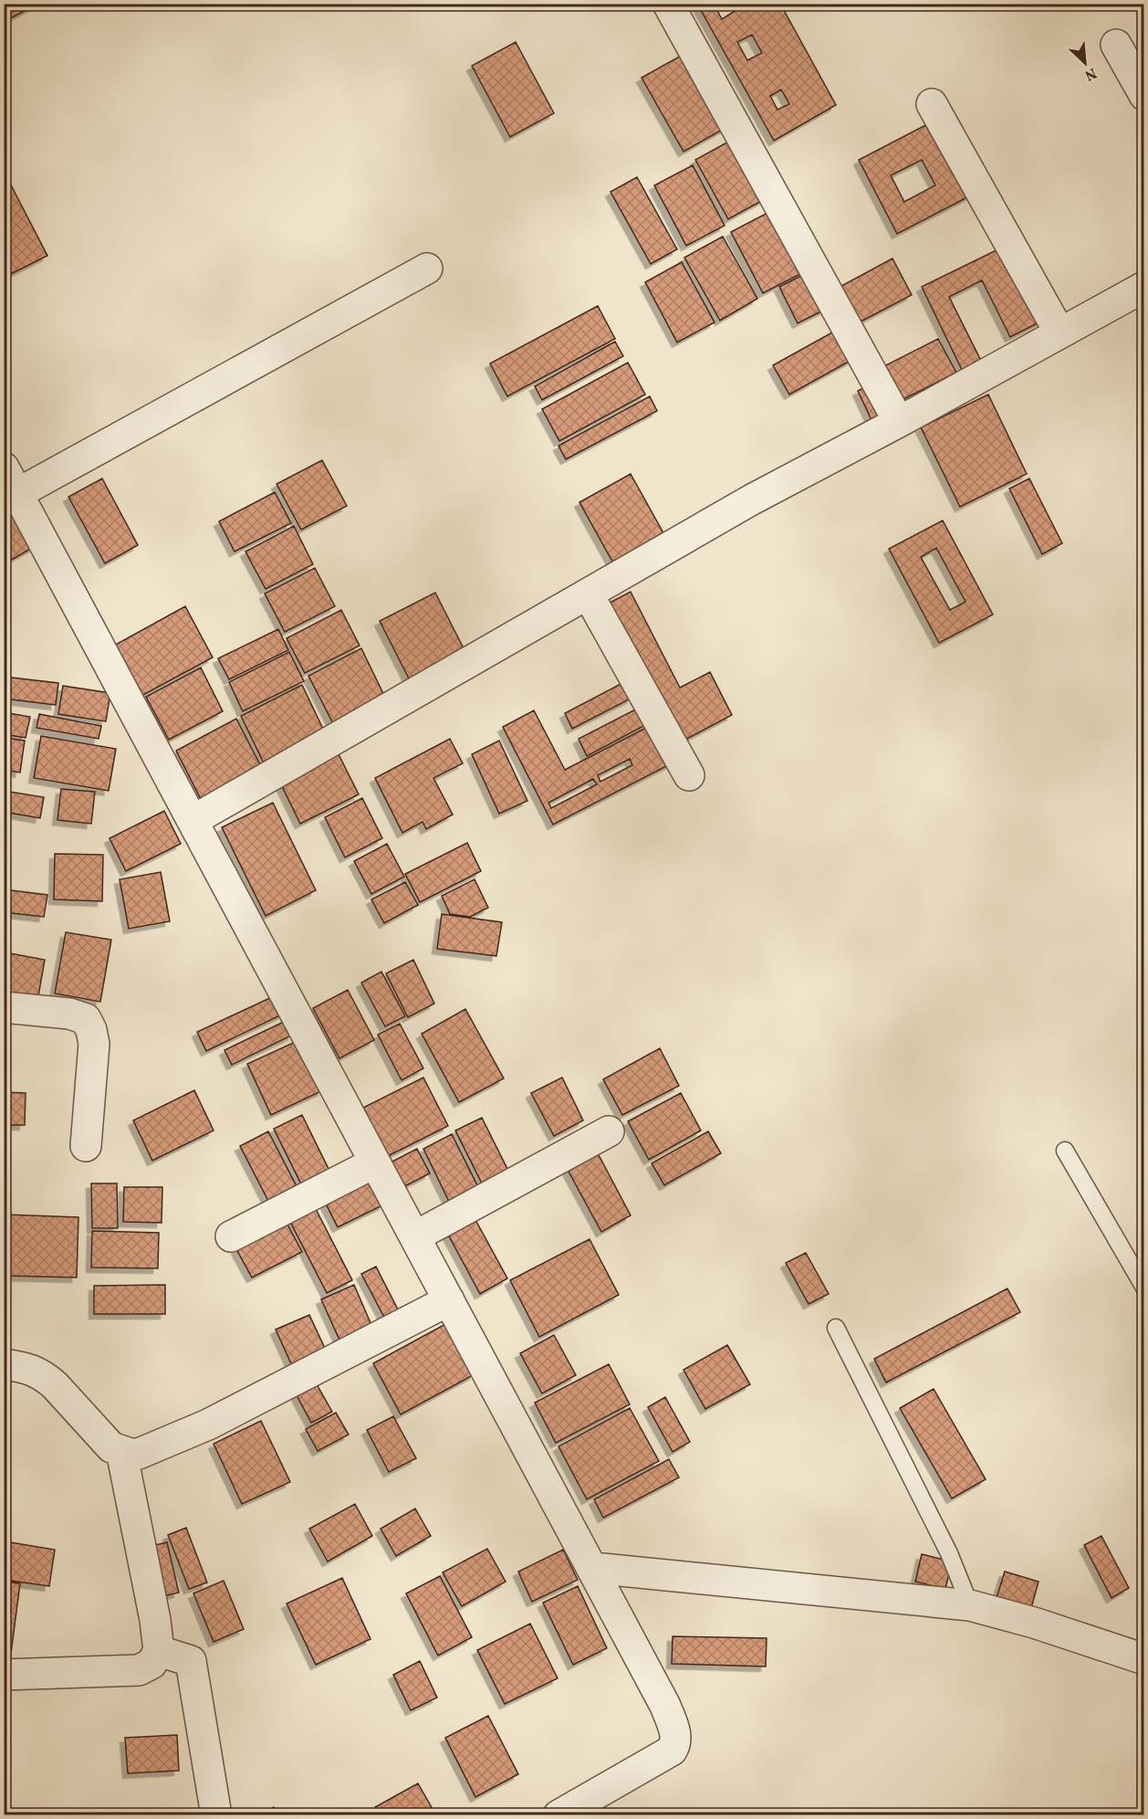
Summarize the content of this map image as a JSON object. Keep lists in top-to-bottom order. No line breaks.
{"north":"bottom right"}
